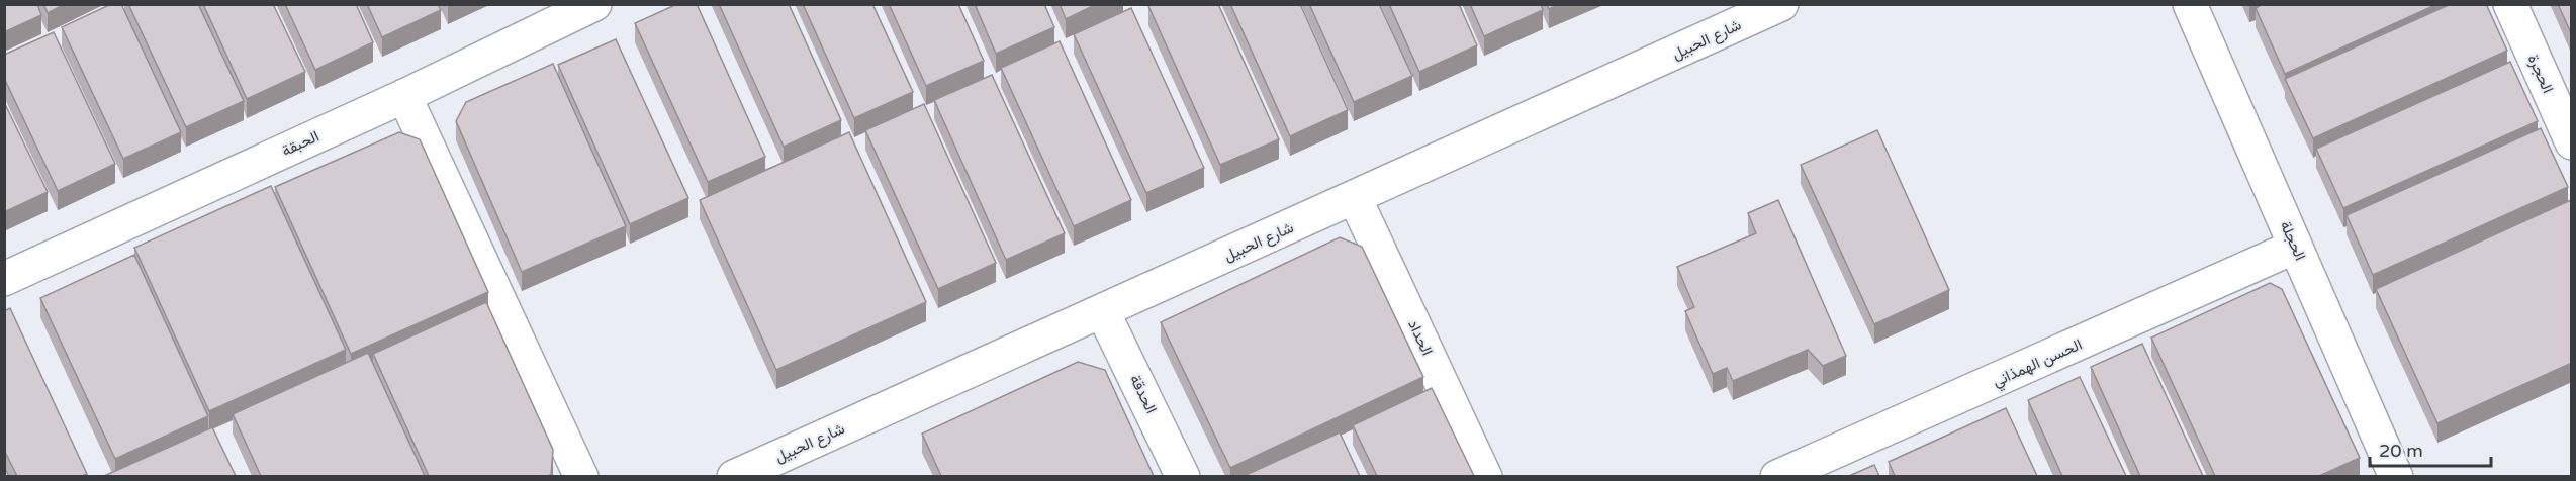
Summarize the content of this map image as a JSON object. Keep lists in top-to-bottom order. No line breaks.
{"streets":{"street":["شارع الحبيل","الحجرة","الحبقة","الحجلة","الحداد","الحسن الهمذاني","الحدقة"]},"crossings":[["شارع الحبيل","الحداد"],["شارع الحبيل","الحدقة"],["الحجلة","الحسن الهمذاني"]],"scale_bar":"20 m"}
